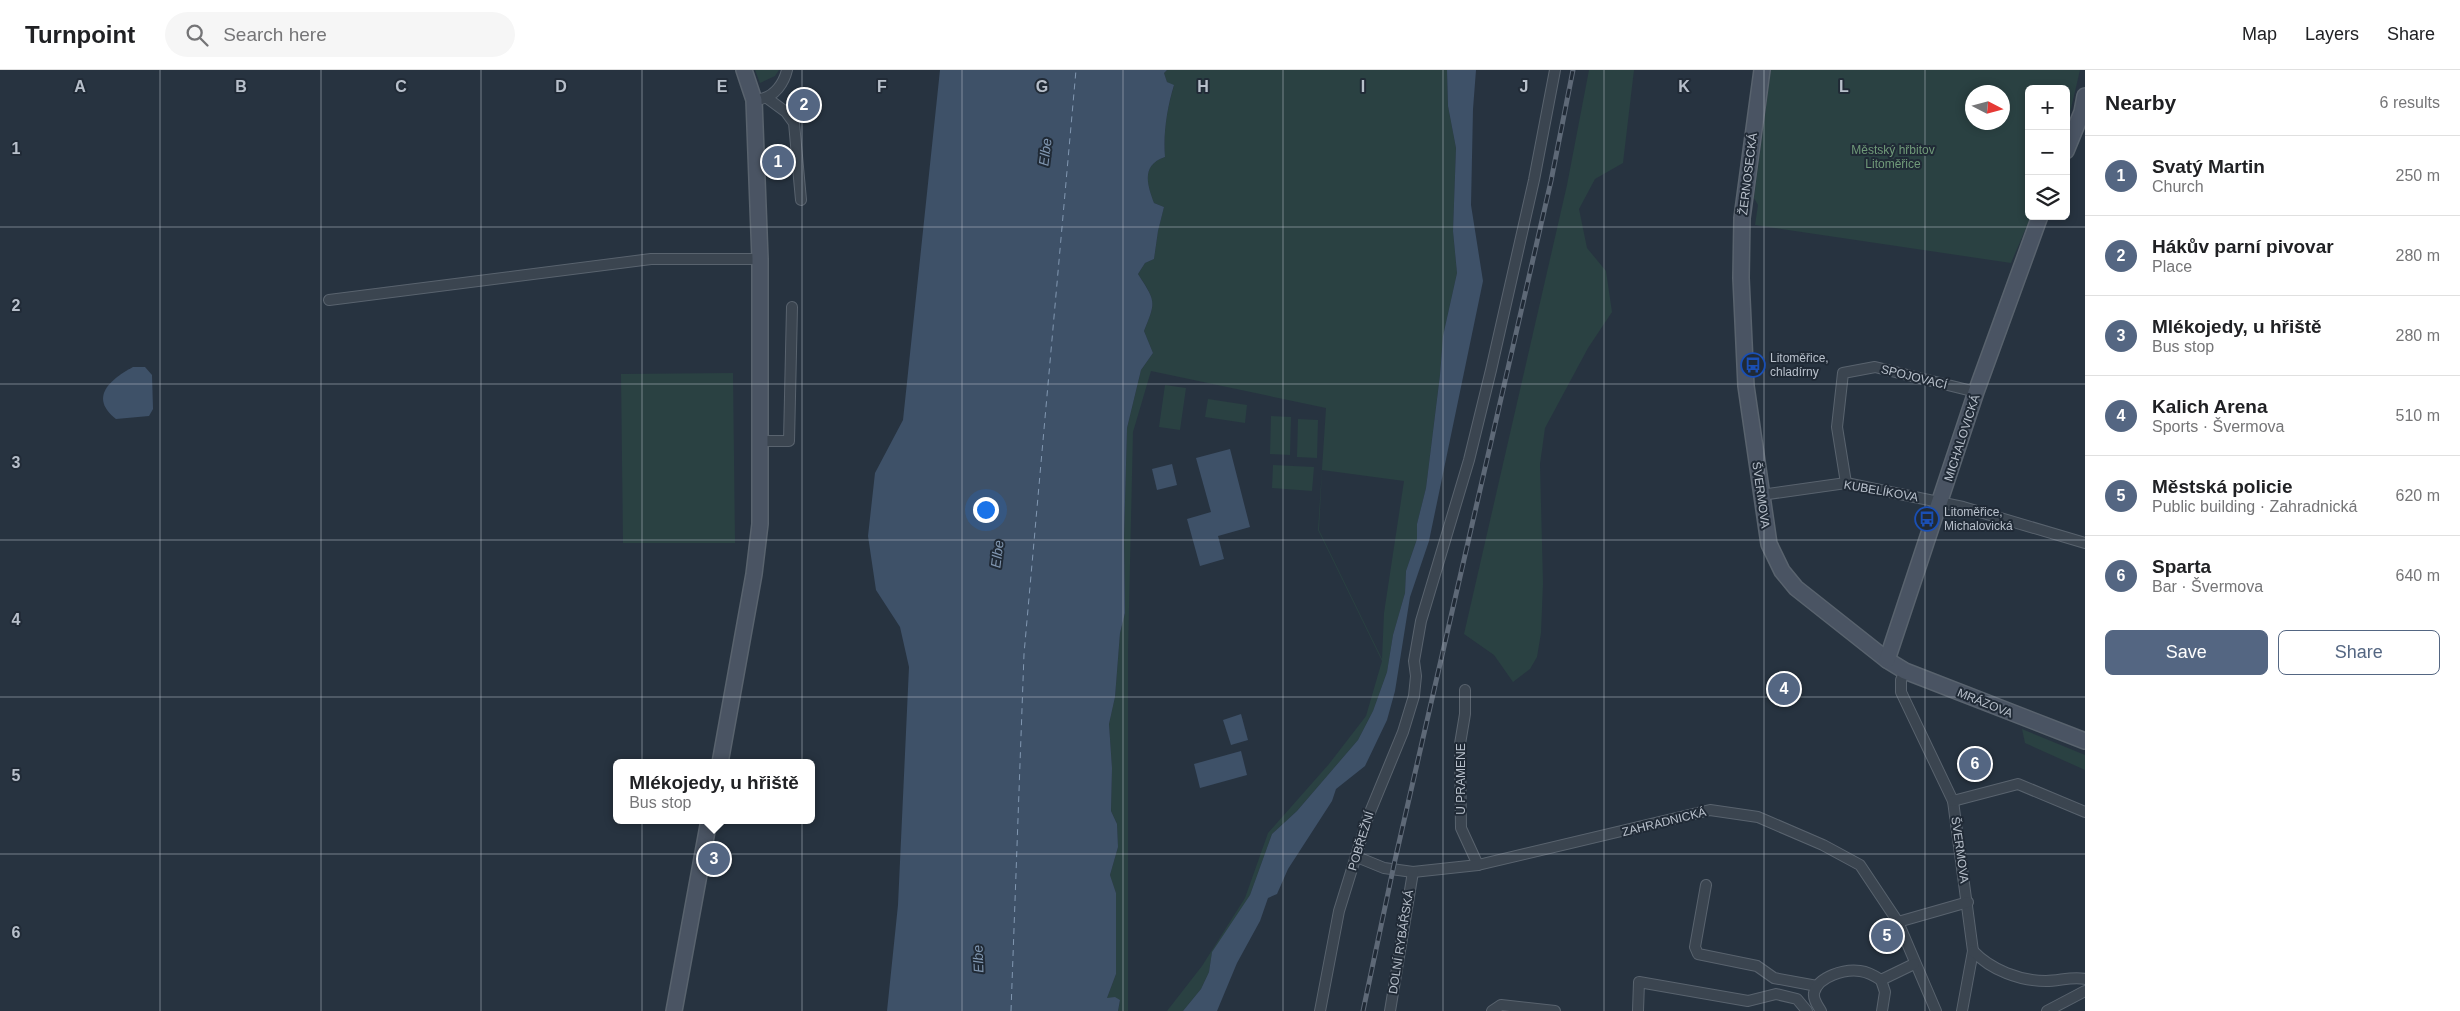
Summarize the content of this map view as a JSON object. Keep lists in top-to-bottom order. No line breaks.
{"streets":{"street":["ŽERNOSECKÁ","SPOJOVACÍ","MICHALOVICKÁ","KUBELÍKOVA","ŠVERMOVA","MRÁZOVA","U PRAMENE","ZAHRADNICKÁ","POBŘEŽNÍ","DOLNÍ RYBÁŘSKÁ"]},"crossings":[["ŽERNOSECKÁ","ŠVERMOVA"],["SPOJOVACÍ","MICHALOVICKÁ"],["SPOJOVACÍ","KUBELÍKOVA"],["MICHALOVICKÁ","KUBELÍKOVA"],["MICHALOVICKÁ","ŠVERMOVA"],["MICHALOVICKÁ","MRÁZOVA"],["KUBELÍKOVA","ŠVERMOVA"],["ŠVERMOVA","MRÁZOVA"],["U PRAMENE","ZAHRADNICKÁ"],["ZAHRADNICKÁ","POBŘEŽNÍ"],["ZAHRADNICKÁ","DOLNÍ RYBÁŘSKÁ"]],"water":["Elbe"],"parks":["Městský hřbitov Litoměřice"],"places":{"bus stop":["Litoměřice, chladírny","Litoměřice, Michalovická"]},"north":"right","page":{"header":"Turnpoint","search":"Search here","nav":["Map","Layers","Share"],"heading":["Nearby","6 results"],"map_buttons":["+","−"],"pins":["2","1","4","6","3","5"],"list":[{"mark":"1","name":"Svatý Martin","note":"Church","value":"250 m"},{"mark":"2","name":"Hákův parní pivovar","note":"Place","value":"280 m"},{"mark":"3","name":"Mlékojedy, u hřiště","note":"Bus stop","value":"280 m"},{"mark":"4","name":"Kalich Arena","note":"Sports · Švermova","value":"510 m"},{"mark":"5","name":"Městská policie","note":"Public building · Zahradnická","value":"620 m"},{"mark":"6","name":"Sparta","note":"Bar · Švermova","value":"640 m"}],"buttons":["Save","Share"],"popup":["Mlékojedy, u hřiště","Bus stop"]},"grid":{"columns":["A","B","C","D","E","F","G","H","I","J","K","L"],"rows":["1","2","3","4","5","6"]}}
